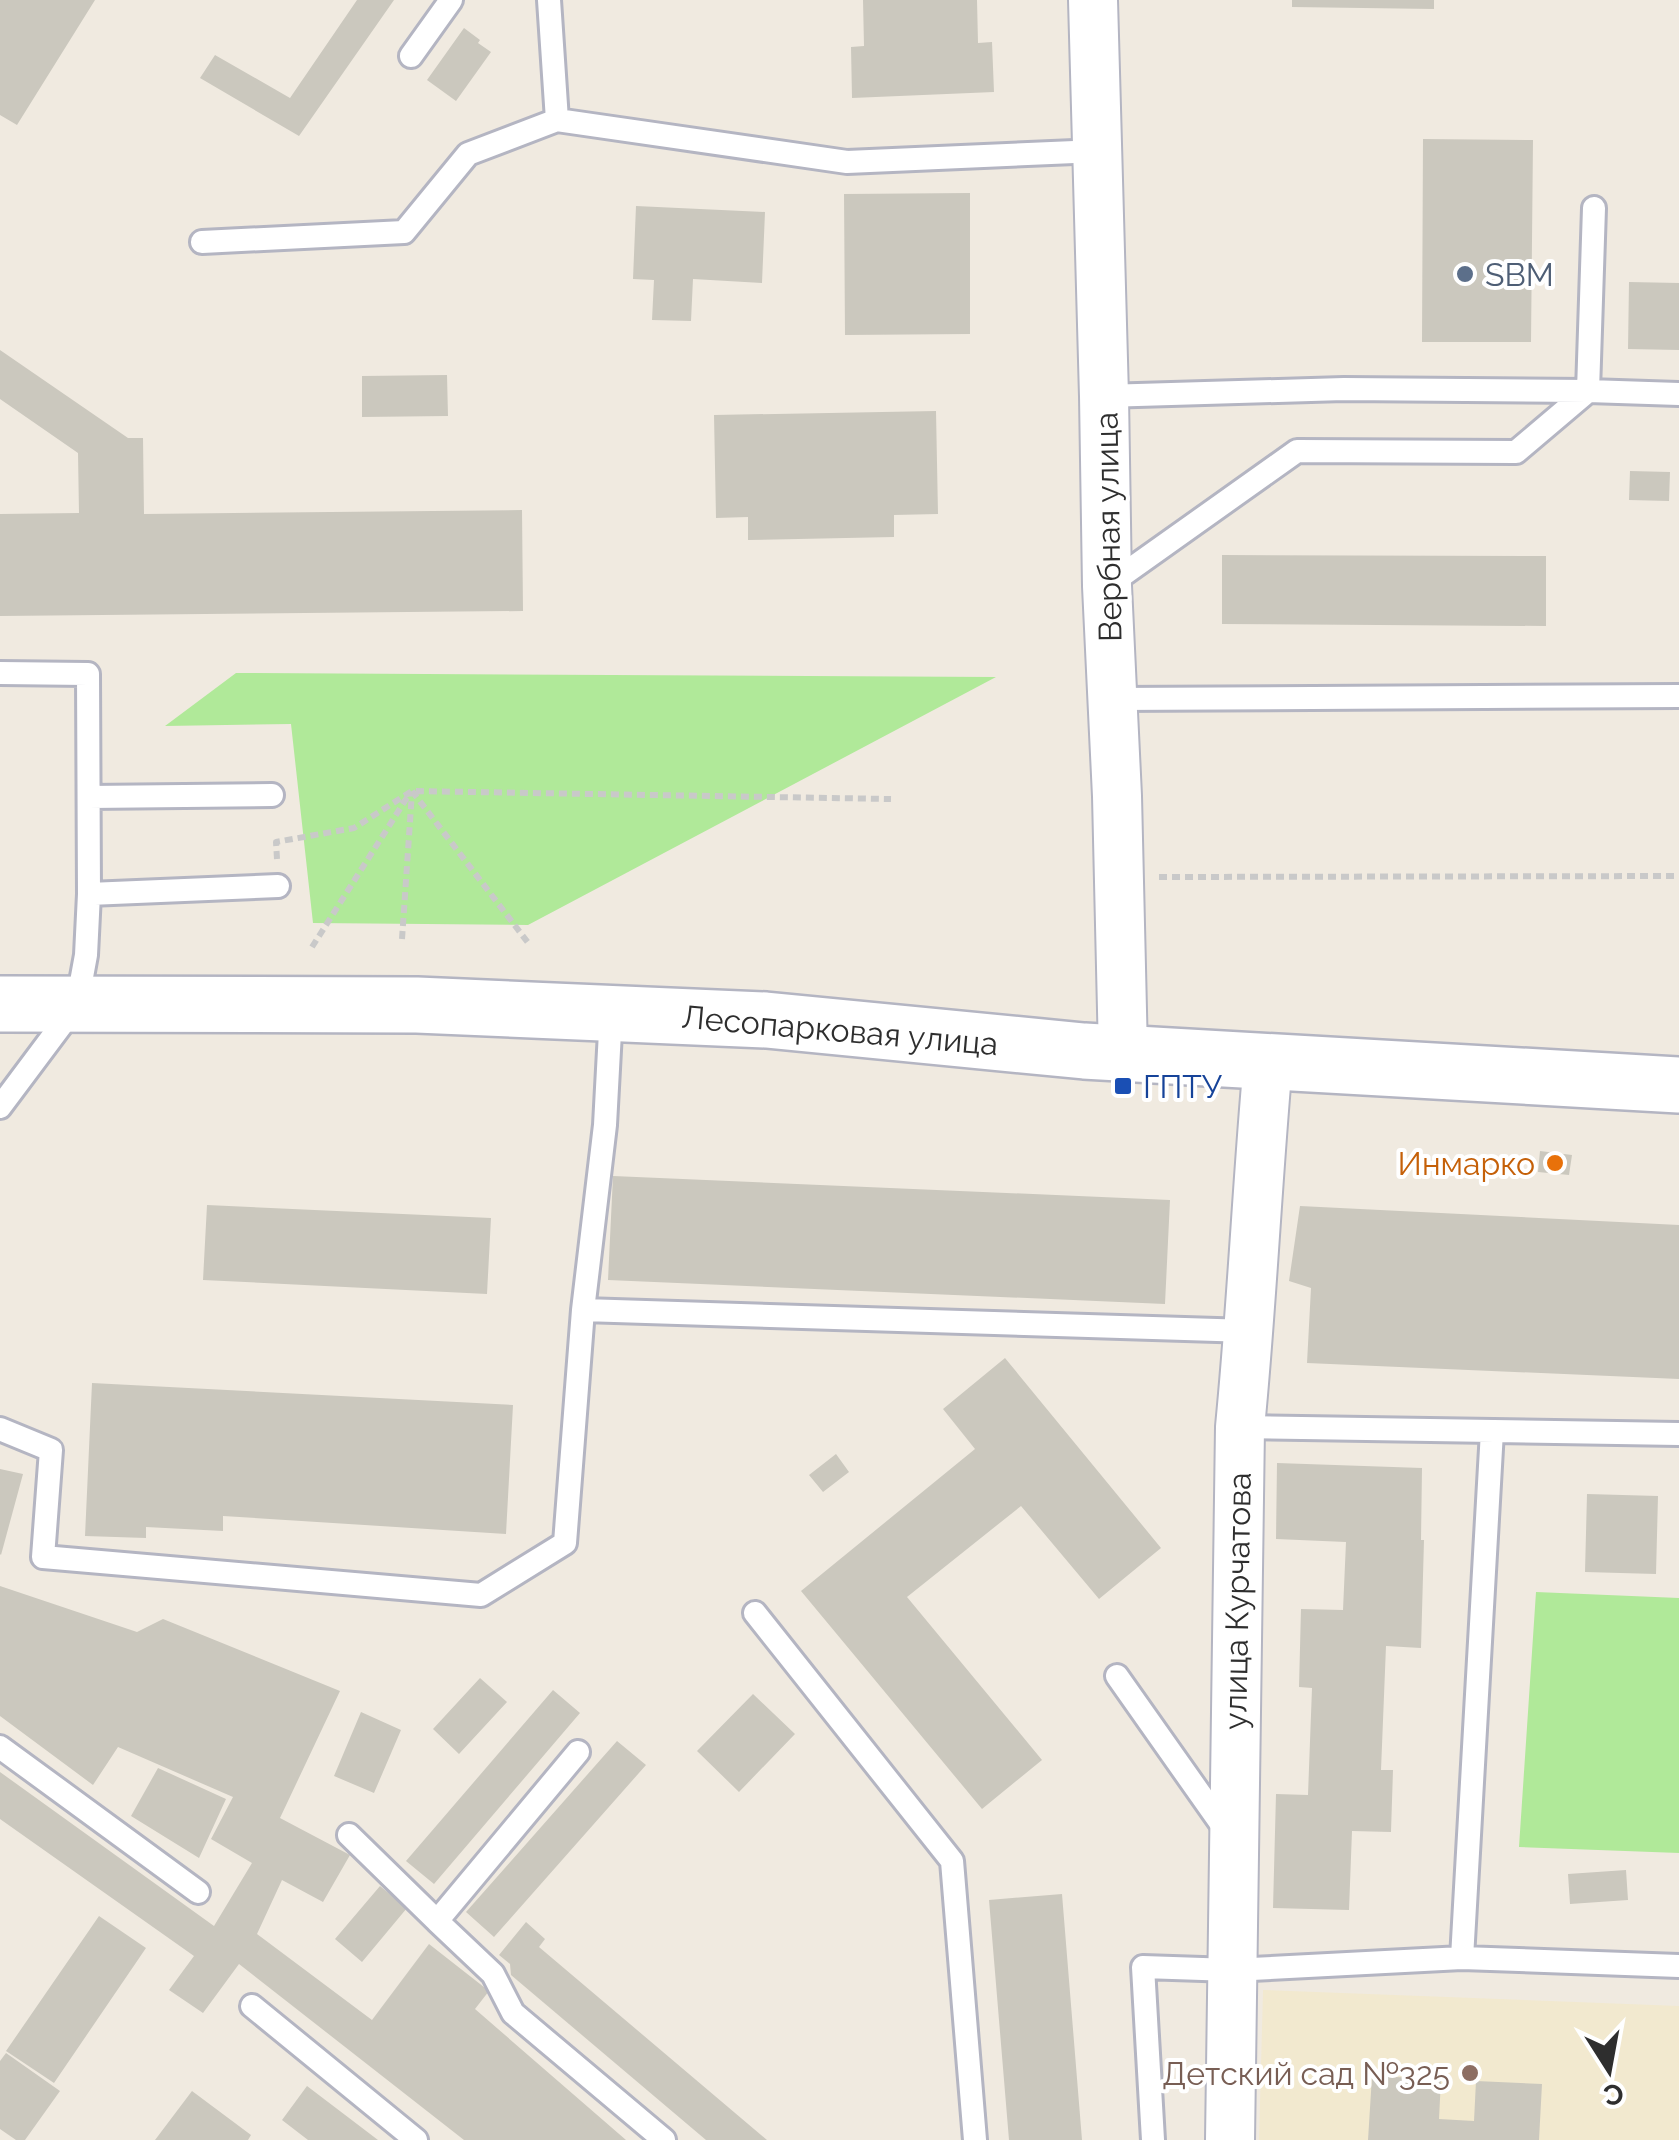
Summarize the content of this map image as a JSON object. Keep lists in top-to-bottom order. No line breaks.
{"streets":{"main road":["Лесопарковая улица"],"street":["Вербная улица","улица Курчатова"]},"crossings":[["Вербная улица","Лесопарковая улица"],["Лесопарковая улица","улица Курчатова"]],"places":{"other":["SBM","Инмарко","Детский сад №325"],"transit":["ГПТУ"]},"north":"bottom"}
